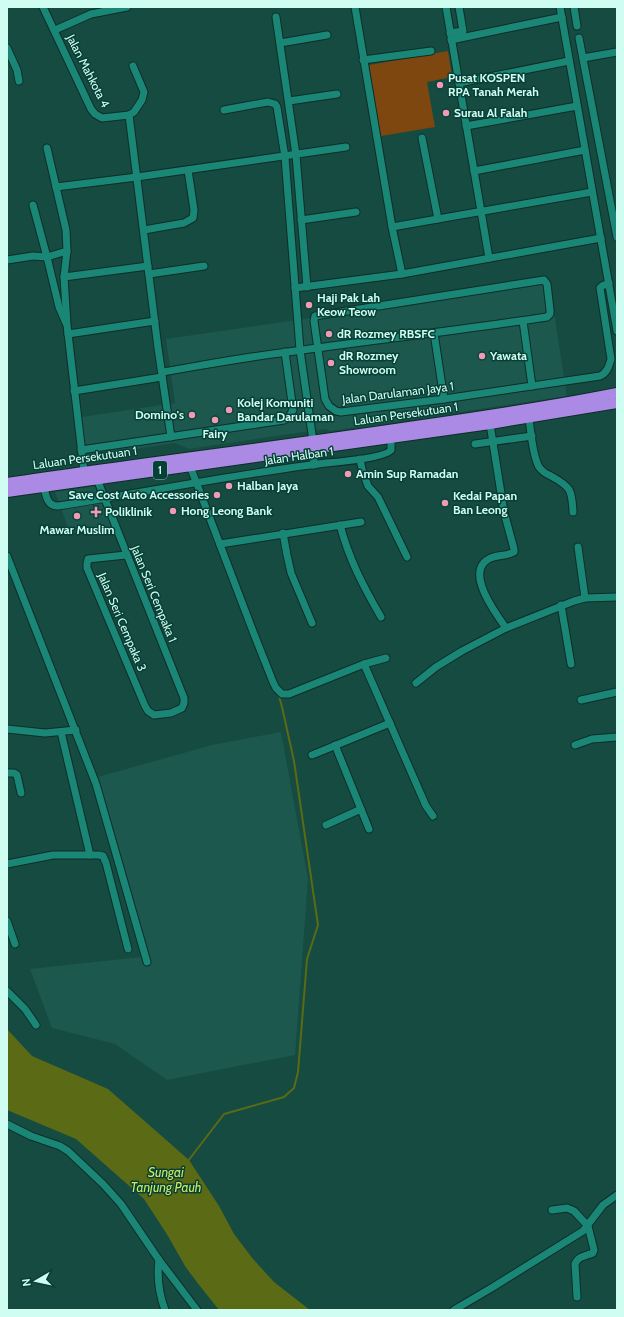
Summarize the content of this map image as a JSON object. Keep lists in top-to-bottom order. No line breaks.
{"streets":{"highway":["Laluan Persekutuan 1","1"],"street":["Jalan Mahkota 4","Jalan Darulaman Jaya 1","Jalan Halban 1","Jalan Seri Cempaka 1","Jalan Seri Cempaka 3"]},"crossings":[["Laluan Persekutuan 1","Jalan Halban 1"],["Laluan Persekutuan 1","Jalan Seri Cempaka 1"],["Jalan Halban 1","Jalan Seri Cempaka 1"],["Jalan Seri Cempaka 1","Jalan Seri Cempaka 3"]],"water":["Sungai Tanjung Pauh"],"places":{"other":["Pusat KOSPEN RPA Tanah Merah","Surau Al Falah","Haji Pak Lah Keow Teow","dR Rozmey RBSFC","Yawata","dR Rozmey Showroom","Kolej Komuniti Bandar Darulaman","Domino's","Fairy","Amin Sup Ramadan","Halban Jaya","Save Cost Auto Accessories","Kedai Papan Ban Leong","Hong Leong Bank","Mawar Muslim"],"health":["Poliklinik"]},"north":"left"}
